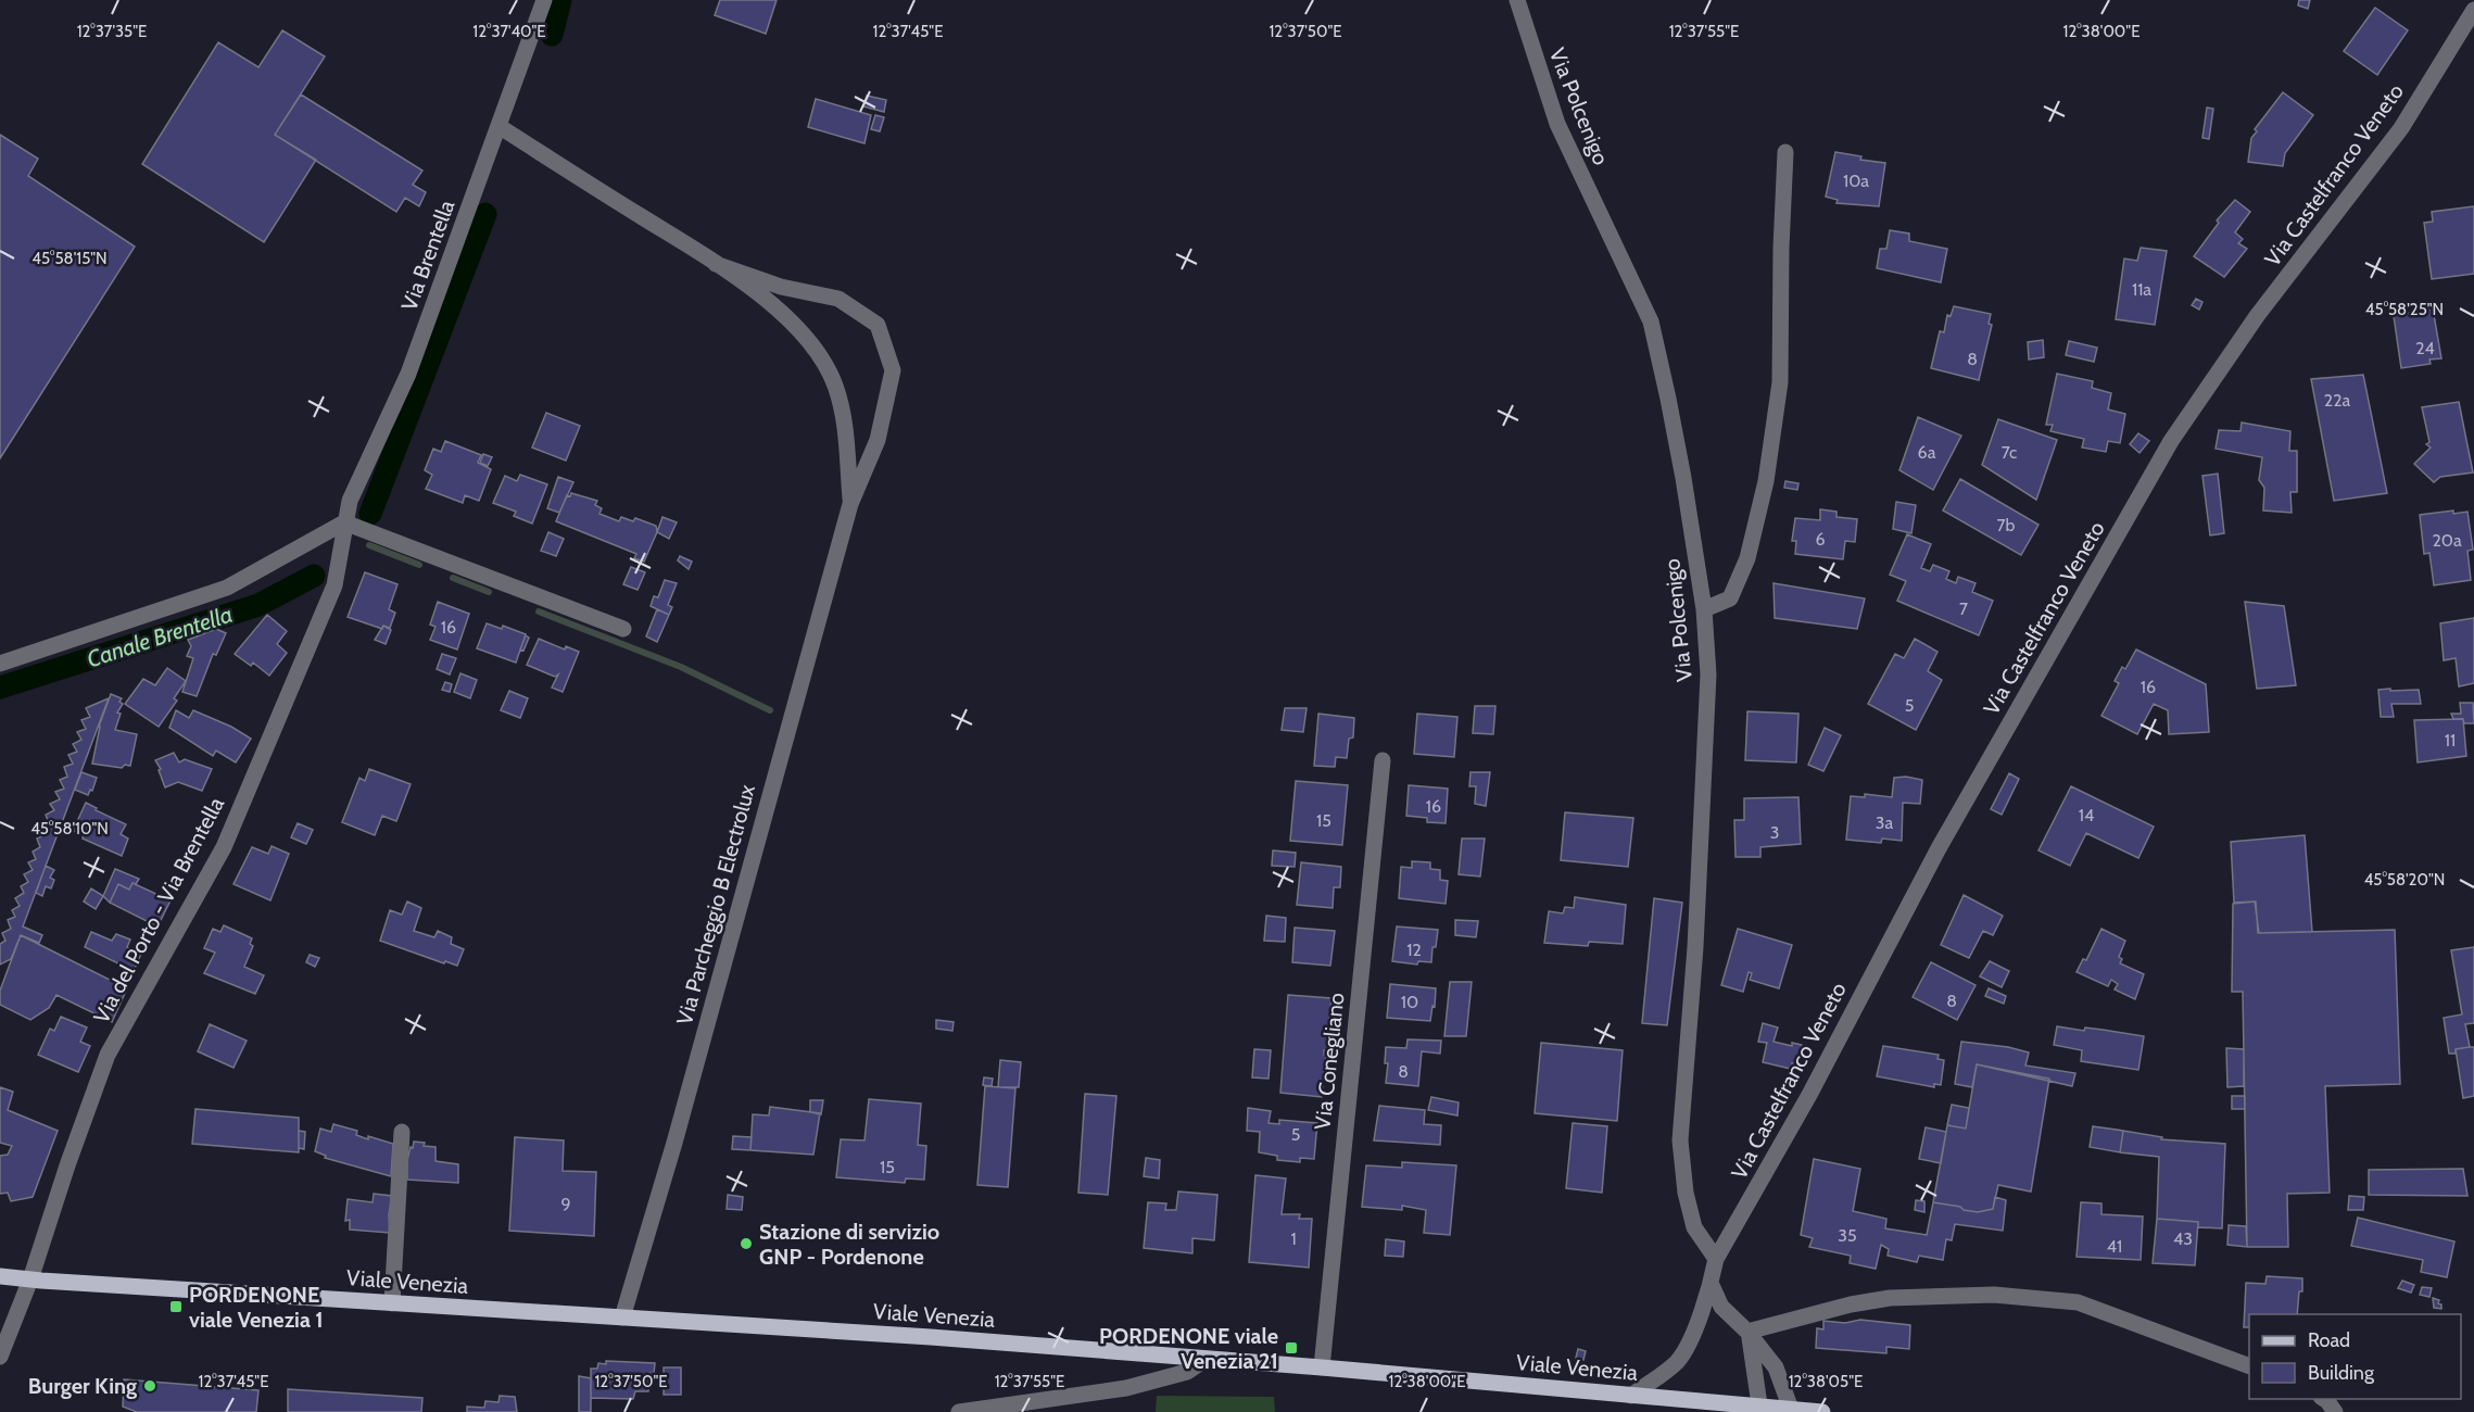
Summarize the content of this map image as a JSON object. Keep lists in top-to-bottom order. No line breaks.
{"streets":{"main road":["Viale Venezia"],"street":["Via Polcenigo","Via Castelfranco Veneto","Via Brentella","Via Parcheggio B Electrolux","Via del Porto - Via Brentella","Via Conegliano"]},"crossings":[["Via Polcenigo","Via Castelfranco Veneto"],["Via Castelfranco Veneto","Viale Venezia"],["Via Brentella","Via Parcheggio B Electrolux"],["Via Brentella","Via del Porto - Via Brentella"],["Via Parcheggio B Electrolux","Viale Venezia"],["Via del Porto - Via Brentella","Viale Venezia"],["Via Conegliano","Viale Venezia"]],"water":["Canale Brentella"],"places":{"other":["Stazione di servizio GNP - Pordenone","Burger King"],"transit":["PORDENONE viale Venezia 1","PORDENONE viale Venezia 21"]},"house_numbers":["10a","11a","24","8","22a","6a","7c","7b","6","20a","7","16","16","5","11","16","14","15","3a","3","12","8","10","8","5","15","9","35","1","43","41"],"legend":["Road","Building"],"coordinates":["12°37'35\"E","12°37'40\"E","12°37'45\"E","12°37'50\"E","12°37'55\"E","12°38'00\"E","45°58'15\"N","45°58'25\"N","45°58'10\"N","45°58'20\"N","12°38'05\"E"]}
